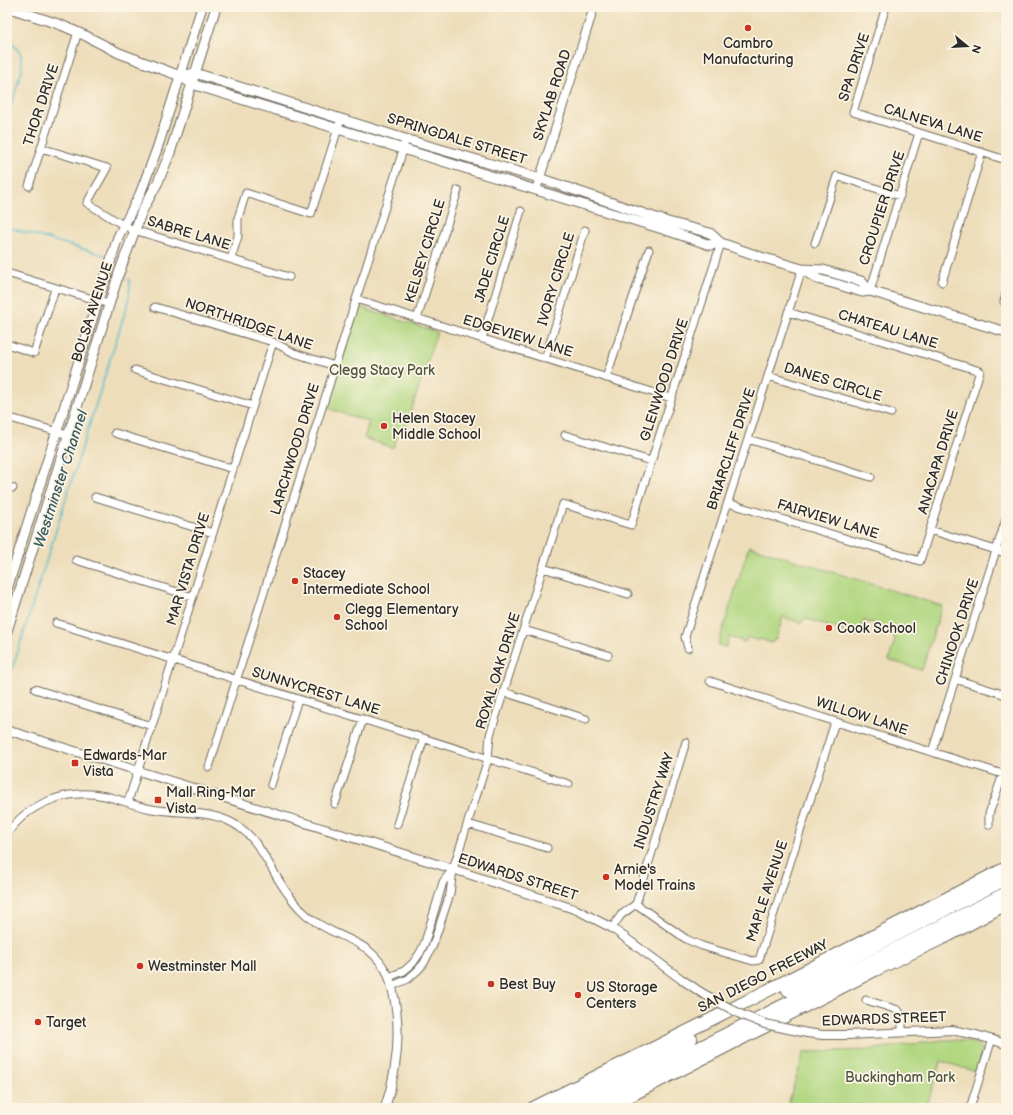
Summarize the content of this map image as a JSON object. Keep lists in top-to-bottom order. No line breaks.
{"streets":{"highway":["SAN DIEGO FREEWAY"],"main road":["SPRINGDALE STREET","BOLSA AVENUE"],"street":["SPA DRIVE","SKYLAB ROAD","THOR DRIVE","CALNEVA LANE","CROUPIER DRIVE","SABRE LANE","KELSEY CIRCLE","JADE CIRCLE","IVORY CIRCLE","NORTHRIDGE LANE","CHATEAU LANE","EDGEVIEW LANE","GLENWOOD DRIVE","DANES CIRCLE","LARCHWOOD DRIVE","BRIARCLIFF DRIVE","ANACAPA DRIVE","FAIRVIEW LANE","MAR VISTA DRIVE","CHINOOK DRIVE","ROYAL OAK DRIVE","SUNNYCREST LANE","WILLOW LANE","INDUSTRY WAY","EDWARDS STREET","MAPLE AVENUE"]},"crossings":[["SPA DRIVE","CALNEVA LANE"],["SKYLAB ROAD","SPRINGDALE STREET"],["THOR DRIVE","SPRINGDALE STREET"],["THOR DRIVE","SABRE LANE"],["CALNEVA LANE","CROUPIER DRIVE"],["SPRINGDALE STREET","CROUPIER DRIVE"],["SPRINGDALE STREET","BOLSA AVENUE"],["SPRINGDALE STREET","GLENWOOD DRIVE"],["SPRINGDALE STREET","LARCHWOOD DRIVE"],["SPRINGDALE STREET","BRIARCLIFF DRIVE"],["SABRE LANE","BOLSA AVENUE"],["KELSEY CIRCLE","EDGEVIEW LANE"],["JADE CIRCLE","EDGEVIEW LANE"],["IVORY CIRCLE","EDGEVIEW LANE"],["NORTHRIDGE LANE","LARCHWOOD DRIVE"],["NORTHRIDGE LANE","MAR VISTA DRIVE"],["CHATEAU LANE","BRIARCLIFF DRIVE"],["CHATEAU LANE","ANACAPA DRIVE"],["EDGEVIEW LANE","GLENWOOD DRIVE"],["EDGEVIEW LANE","LARCHWOOD DRIVE"],["GLENWOOD DRIVE","ROYAL OAK DRIVE"],["DANES CIRCLE","BRIARCLIFF DRIVE"],["LARCHWOOD DRIVE","SUNNYCREST LANE"],["BRIARCLIFF DRIVE","FAIRVIEW LANE"],["ANACAPA DRIVE","FAIRVIEW LANE"],["MAR VISTA DRIVE","SUNNYCREST LANE"],["MAR VISTA DRIVE","EDWARDS STREET"],["CHINOOK DRIVE","WILLOW LANE"],["ROYAL OAK DRIVE","SUNNYCREST LANE"],["ROYAL OAK DRIVE","EDWARDS STREET"],["WILLOW LANE","MAPLE AVENUE"],["INDUSTRY WAY","MAPLE AVENUE"]],"water":["Westminster Channel"],"parks":["Clegg Stacy Park","Buckingham Park"],"places":{"other":["Cambro Manufacturing","Helen Stacey Middle School","Stacey Intermediate School","Clegg Elementary School","Cook School","Arnie's Model Trains","Westminster Mall","Best Buy","US Storage Centers","Target"],"transit":["Edwards-Mar Vista","Mall Ring-Mar Vista"]},"north":"right"}
